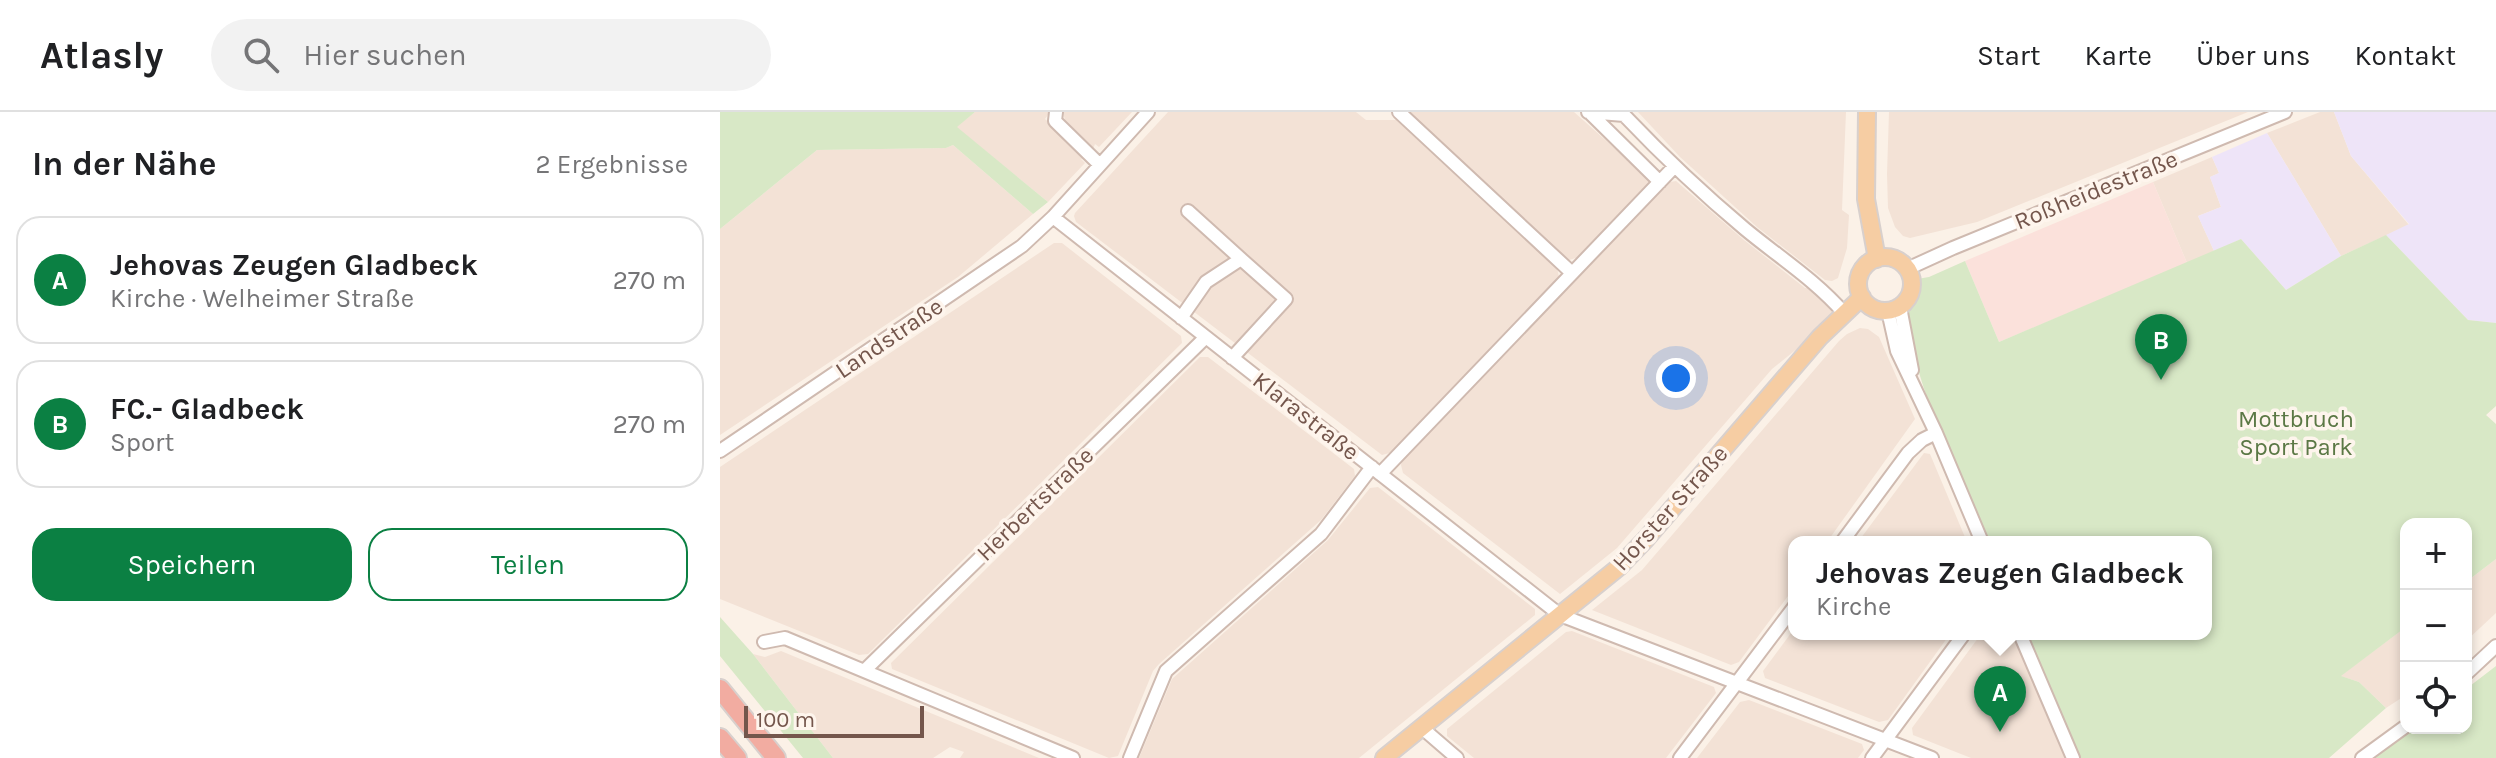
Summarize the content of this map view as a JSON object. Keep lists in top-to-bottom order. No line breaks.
{"streets":{"main road":["Horster Straße"],"street":["Roßheidestraße","Landstraße","Klarastraße","Herbertstraße"]},"crossings":[["Roßheidestraße","Horster Straße"],["Landstraße","Klarastraße"],["Klarastraße","Herbertstraße"],["Klarastraße","Horster Straße"]],"parks":["Mottbruch Sport Park"],"scale_bar":"100 m","page":{"header":"Atlasly","search":"Hier suchen","nav":["Start","Karte","Über uns","Kontakt"],"heading":["In der Nähe","2 Ergebnisse"],"list":[{"mark":"A","name":"Jehovas Zeugen Gladbeck","note":"Kirche · Welheimer Straße","value":"270 m"},{"mark":"B","name":"FC.- Gladbeck","note":"Sport","value":"270 m"}],"pins":["B","A"],"buttons":["Speichern","Teilen"],"map_buttons":["+","−"],"popup":["Jehovas Zeugen Gladbeck","Kirche"],"scale":"100 m"}}
